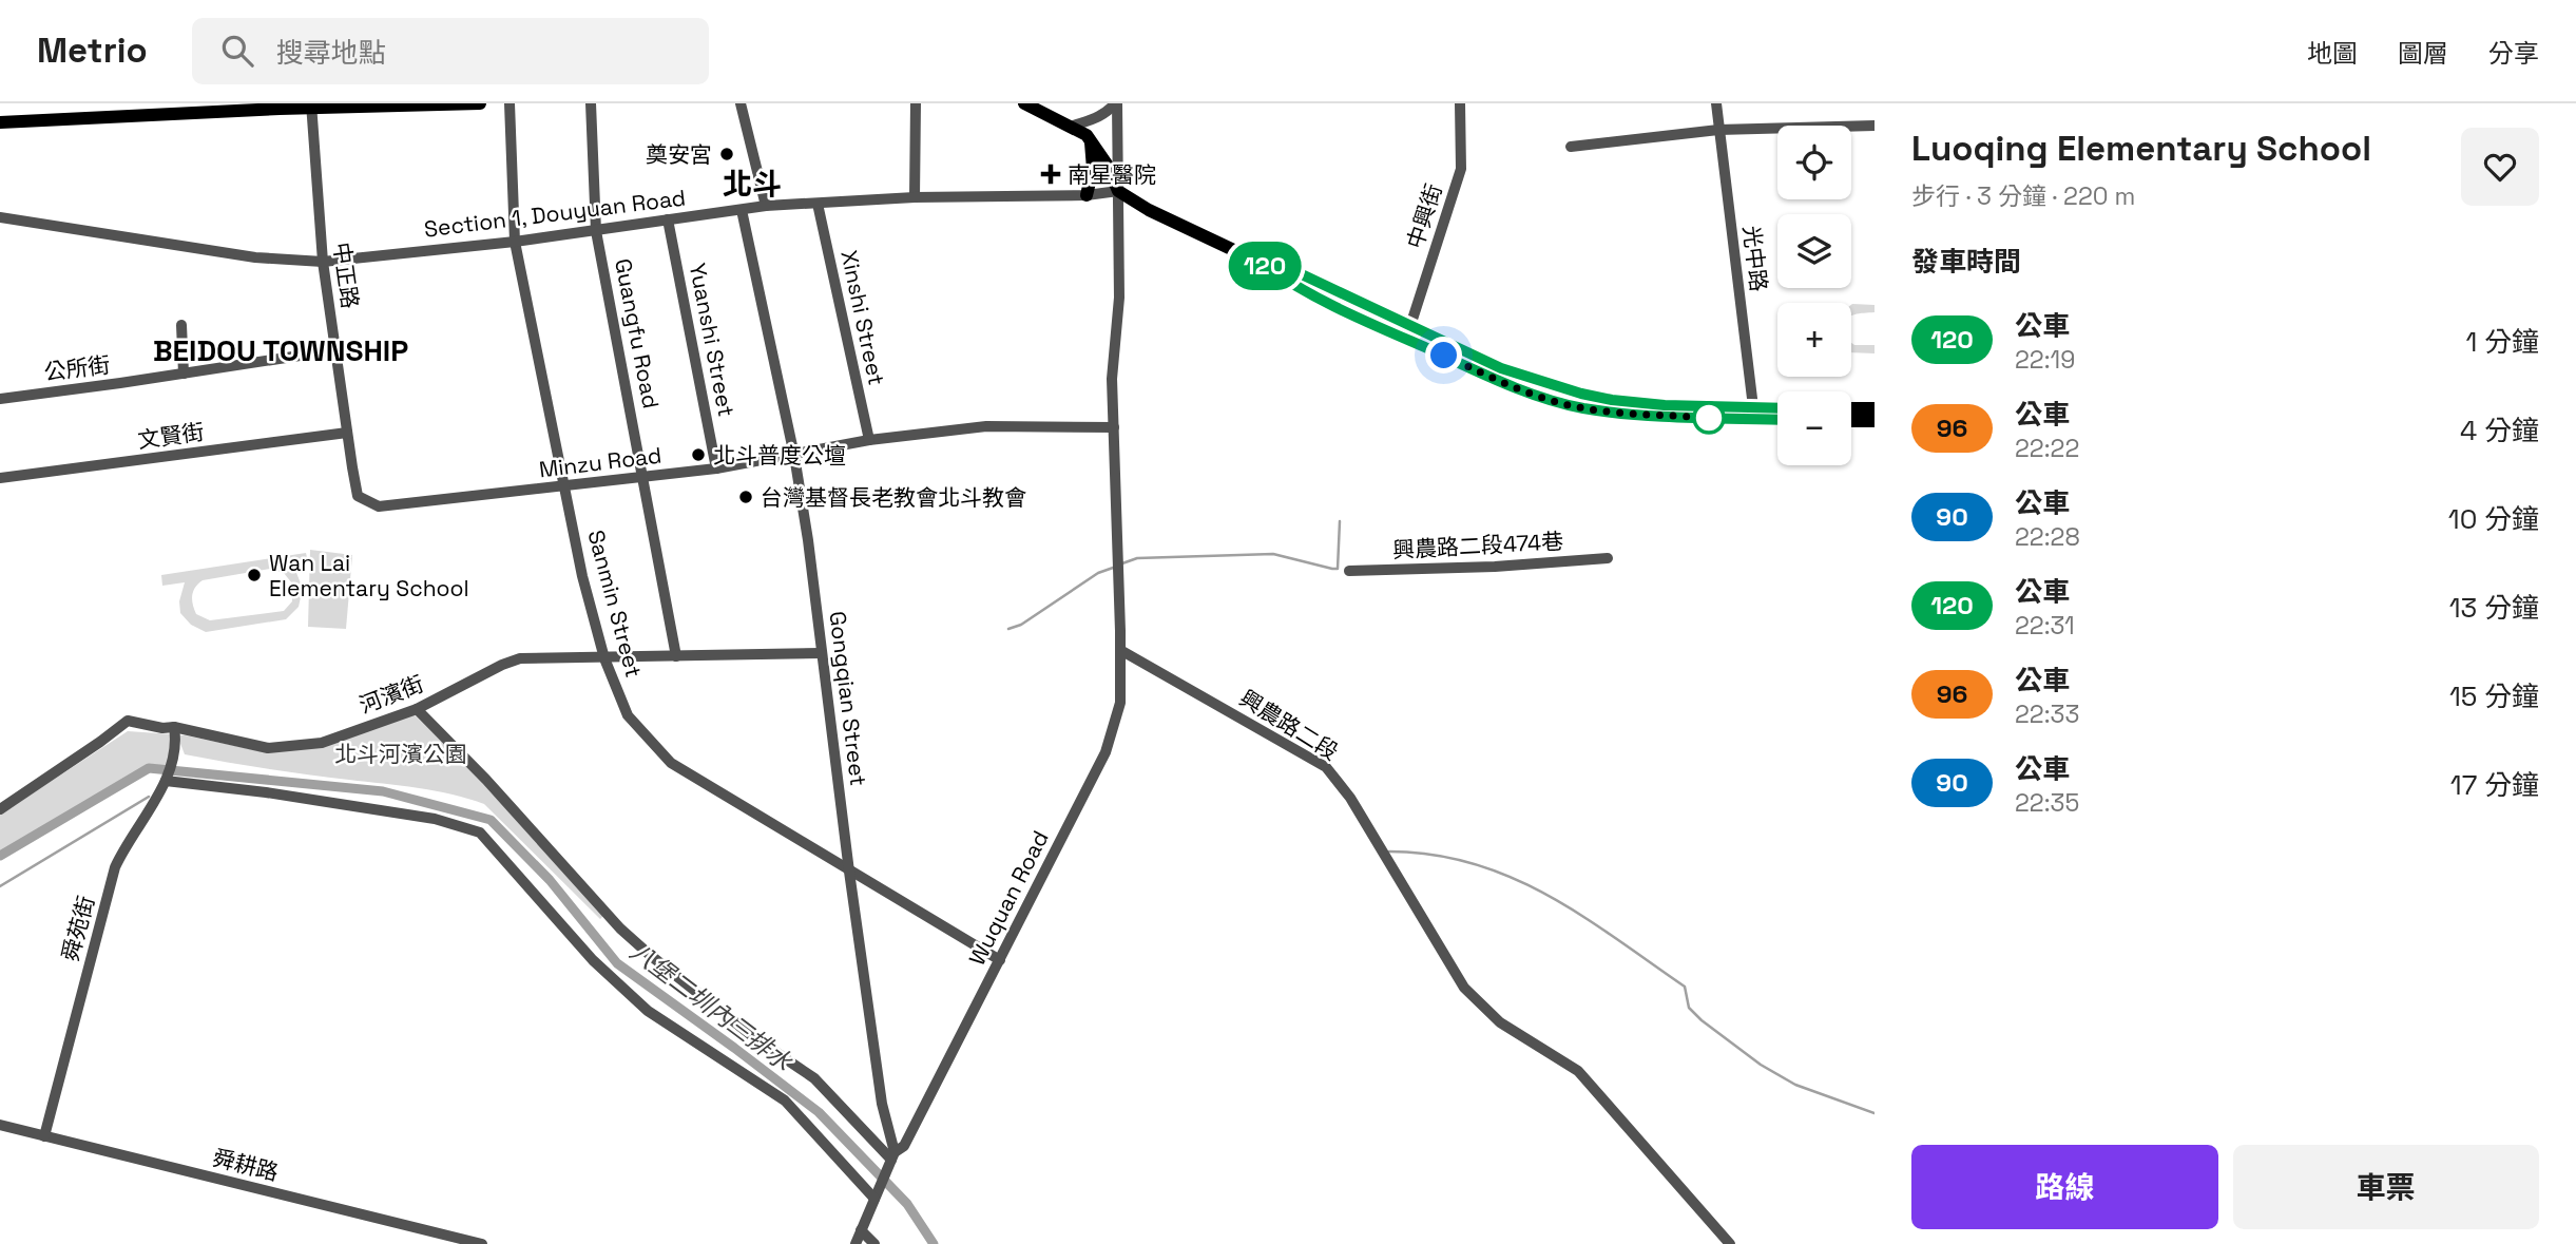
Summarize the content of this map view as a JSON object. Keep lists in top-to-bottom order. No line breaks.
{"streets":{"street":["Section 1, Douyuan Road","中興街","光中路","中正路","Xinshi Street","Guangfu Road","Yuanshi Street","公所街","文賢街","Minzu Road","興農路二段474巷","Sanmin Street","河濱街","Gongqian Street","興農路二段","Wuquan Road","舜苑街","舜耕路"]},"crossings":[["Section 1, Douyuan Road","中正路"],["Section 1, Douyuan Road","Xinshi Street"],["Section 1, Douyuan Road","Guangfu Road"],["Section 1, Douyuan Road","Yuanshi Street"],["Section 1, Douyuan Road","Sanmin Street"],["Section 1, Douyuan Road","Gongqian Street"],["中正路","公所街"],["中正路","文賢街"],["中正路","Minzu Road"],["Xinshi Street","Minzu Road"],["Guangfu Road","Minzu Road"],["Guangfu Road","河濱街"],["Yuanshi Street","Minzu Road"],["Minzu Road","Sanmin Street"],["Minzu Road","Gongqian Street"],["Sanmin Street","河濱街"],["Sanmin Street","Gongqian Street"],["Sanmin Street","Wuquan Road"],["河濱街","Gongqian Street"],["河濱街","舜苑街"],["Gongqian Street","Wuquan Road"],["興農路二段","Wuquan Road"],["舜苑街","舜耕路"]],"districts":["北斗","BEIDOU TOWNSHIP"],"water":["八堡二圳內三排水"],"parks":["北斗河濱公園"],"places":{"other":["奠安宮","北斗普度公壇","台灣基督長老教會北斗教會","Wan Lai Elementary School"],"health":["南星醫院"]},"lines":["bus line 120"],"page":{"header":"Metrio","search":"搜尋地點","nav":["地圖","圖層","分享"],"on_map":"120","heading":[["Luoqing Elementary School","步行 · 3 分鐘 · 220 m"],"發車時間"],"map_buttons":["+","−"],"list":[{"mark":"120","name":"公車","note":"22:19","value":"1 分鐘"},{"mark":"96","name":"公車","note":"22:22","value":"4 分鐘"},{"mark":"90","name":"公車","note":"22:28","value":"10 分鐘"},{"mark":"120","name":"公車","note":"22:31","value":"13 分鐘"},{"mark":"96","name":"公車","note":"22:33","value":"15 分鐘"},{"mark":"90","name":"公車","note":"22:35","value":"17 分鐘"}],"buttons":["路線","車票"]}}
